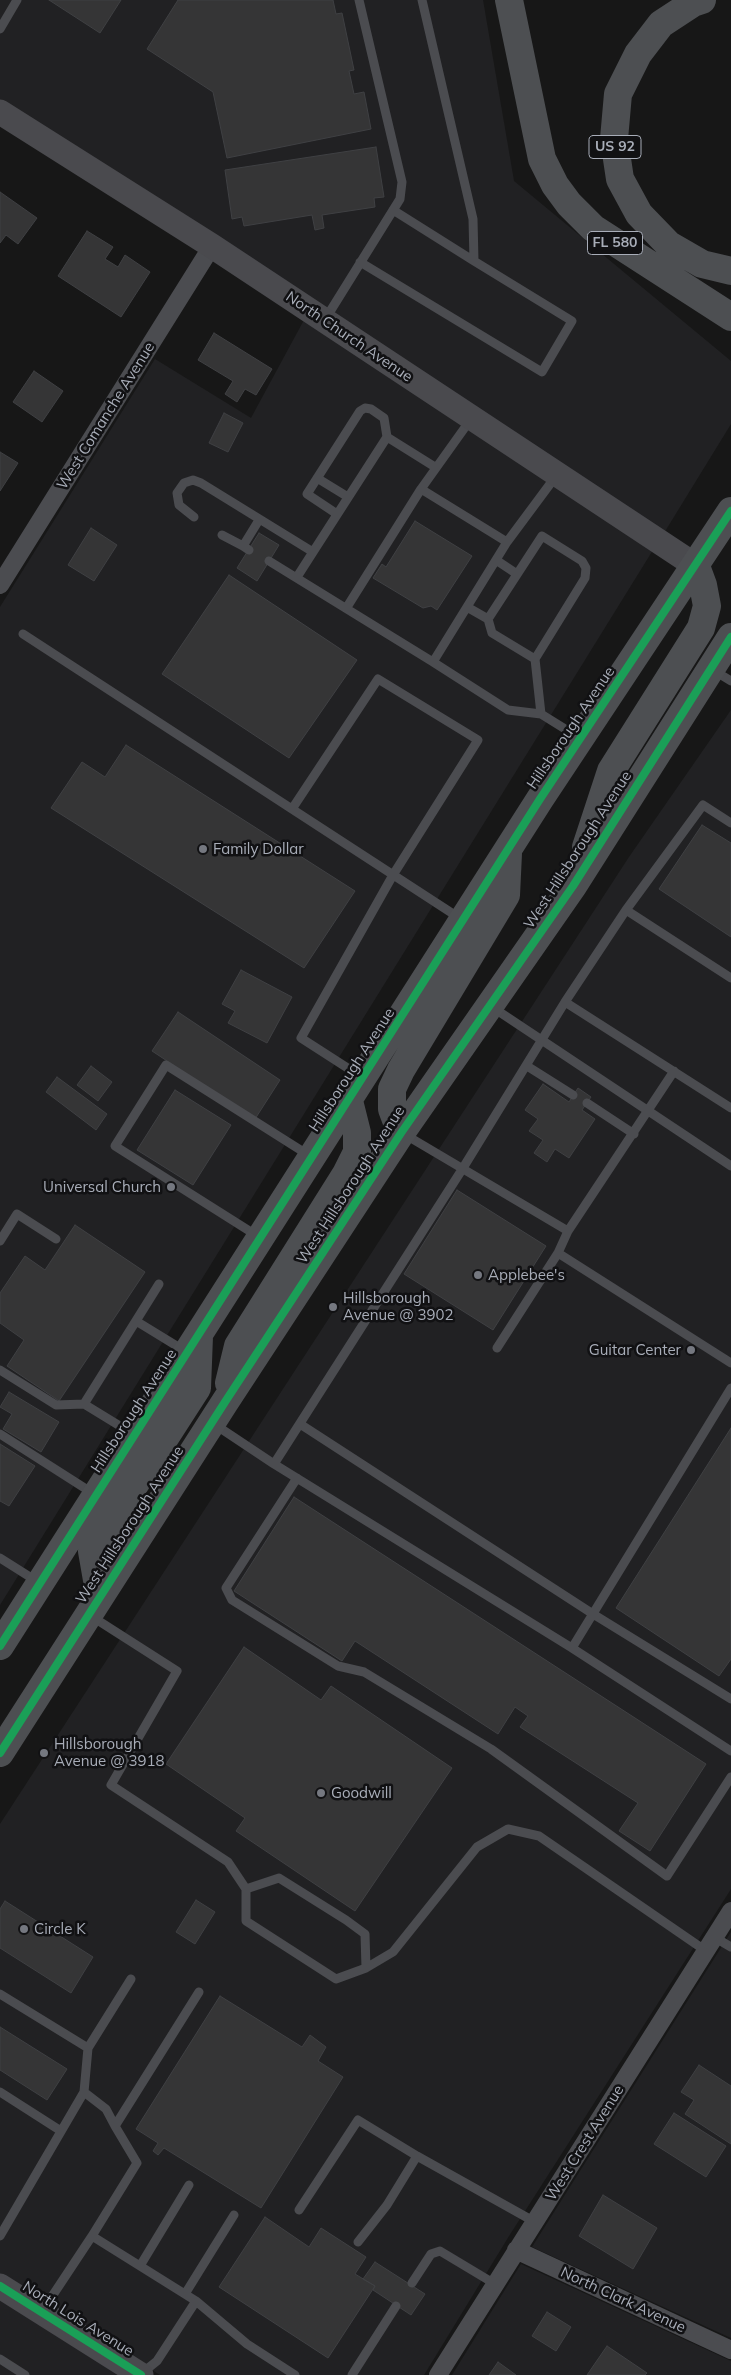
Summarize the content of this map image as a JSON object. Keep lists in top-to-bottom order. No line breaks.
{"streets":{"main road":["US 92","FL 580","Hillsborough Avenue","West Hillsborough Avenue"],"street":["North Church Avenue","West Comanche Avenue","West Crest Avenue","North Clark Avenue","North Lois Avenue"]},"crossings":[["North Church Avenue","West Comanche Avenue"],["North Church Avenue","Hillsborough Avenue"],["West Crest Avenue","North Clark Avenue"]],"places":["Family Dollar","Universal Church","Applebee's","Hillsborough Avenue @ 3902","Guitar Center","Hillsborough Avenue @ 3918","Goodwill","Circle K"]}
